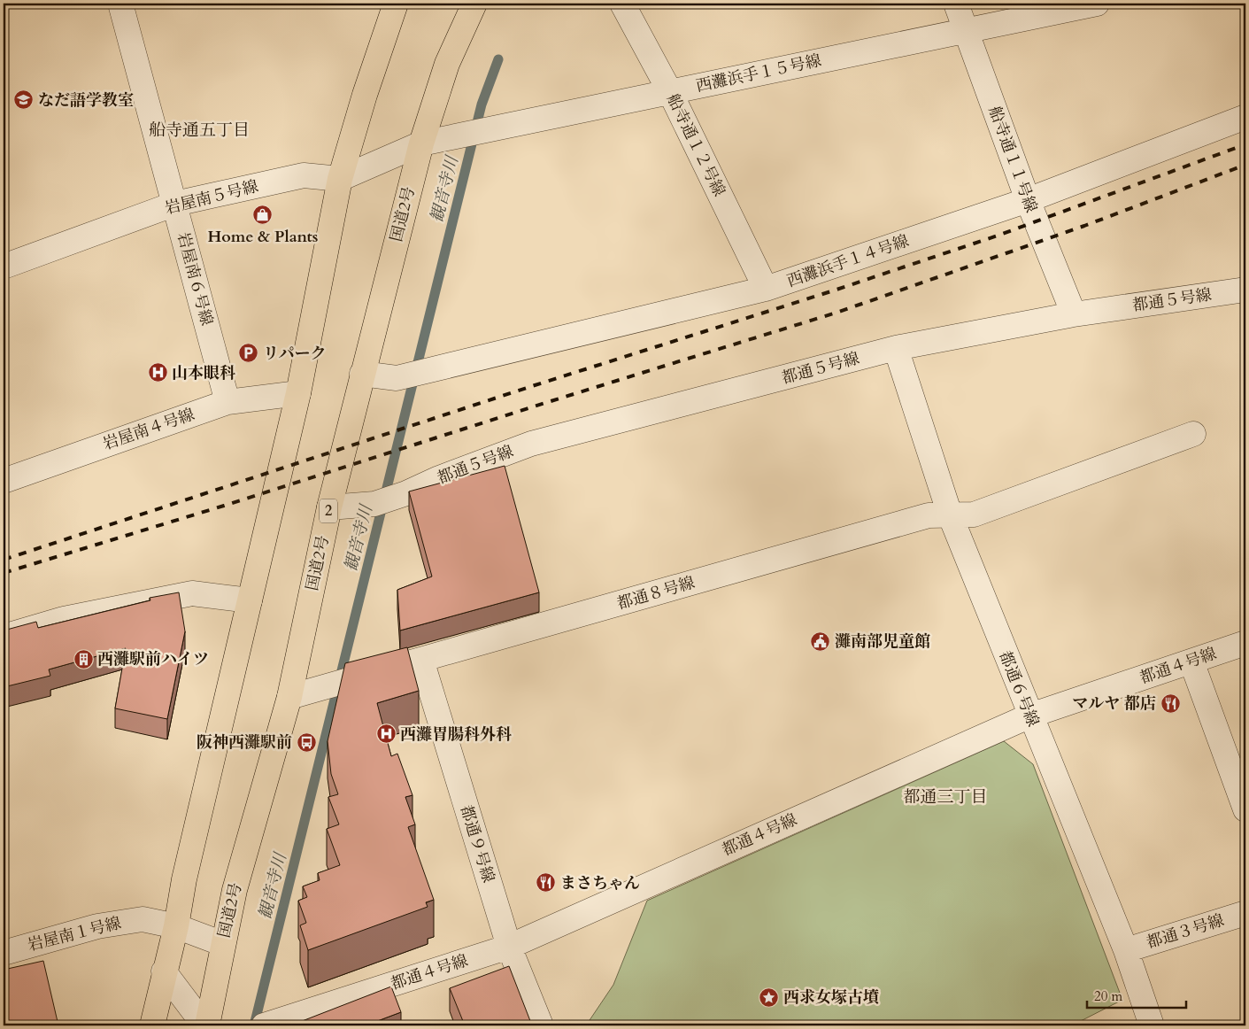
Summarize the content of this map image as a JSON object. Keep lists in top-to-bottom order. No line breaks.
{"streets":{"highway":["国道2号","2"],"street":["西灘浜手１５号線","船寺通１２号線","船寺通１１号線","岩屋南５号線","西灘浜手１４号線","岩屋南６号線","都通５号線","岩屋南４号線","都通８号線","都通４号線","都通６号線","都通９号線","都通３号線","岩屋南１号線"]},"crossings":[["西灘浜手１５号線","船寺通１２号線"],["西灘浜手１５号線","船寺通１１号線"],["西灘浜手１５号線","岩屋南５号線"],["西灘浜手１５号線","国道2号"],["船寺通１２号線","西灘浜手１４号線"],["船寺通１１号線","西灘浜手１４号線"],["船寺通１１号線","都通５号線"],["岩屋南５号線","国道2号"],["岩屋南５号線","岩屋南６号線"],["国道2号","西灘浜手１４号線"],["国道2号","都通５号線"],["国道2号","都通８号線"],["国道2号","岩屋南１号線"],["岩屋南６号線","岩屋南４号線"],["都通５号線","都通６号線"],["都通８号線","都通６号線"],["都通８号線","都通９号線"],["都通４号線","都通６号線"],["都通４号線","都通９号線"],["都通６号線","都通３号線"]],"districts":["船寺通五丁目","都通三丁目"],"water":["観音寺川"],"places":{"school or university":["なだ語学教室"],"shop":["Home & Plants"],"parking":["リパーク"],"hospital":["山本眼科","西灘胃腸科外科"],"public building":["灘南部児童館"],"building":["西灘駅前ハイツ"],"restaurant":["マルヤ 都店","まさちゃん"],"bus stop":["阪神西灘駅前"],"place":["西求女塚古墳"]},"scale_bar":"20 m"}
